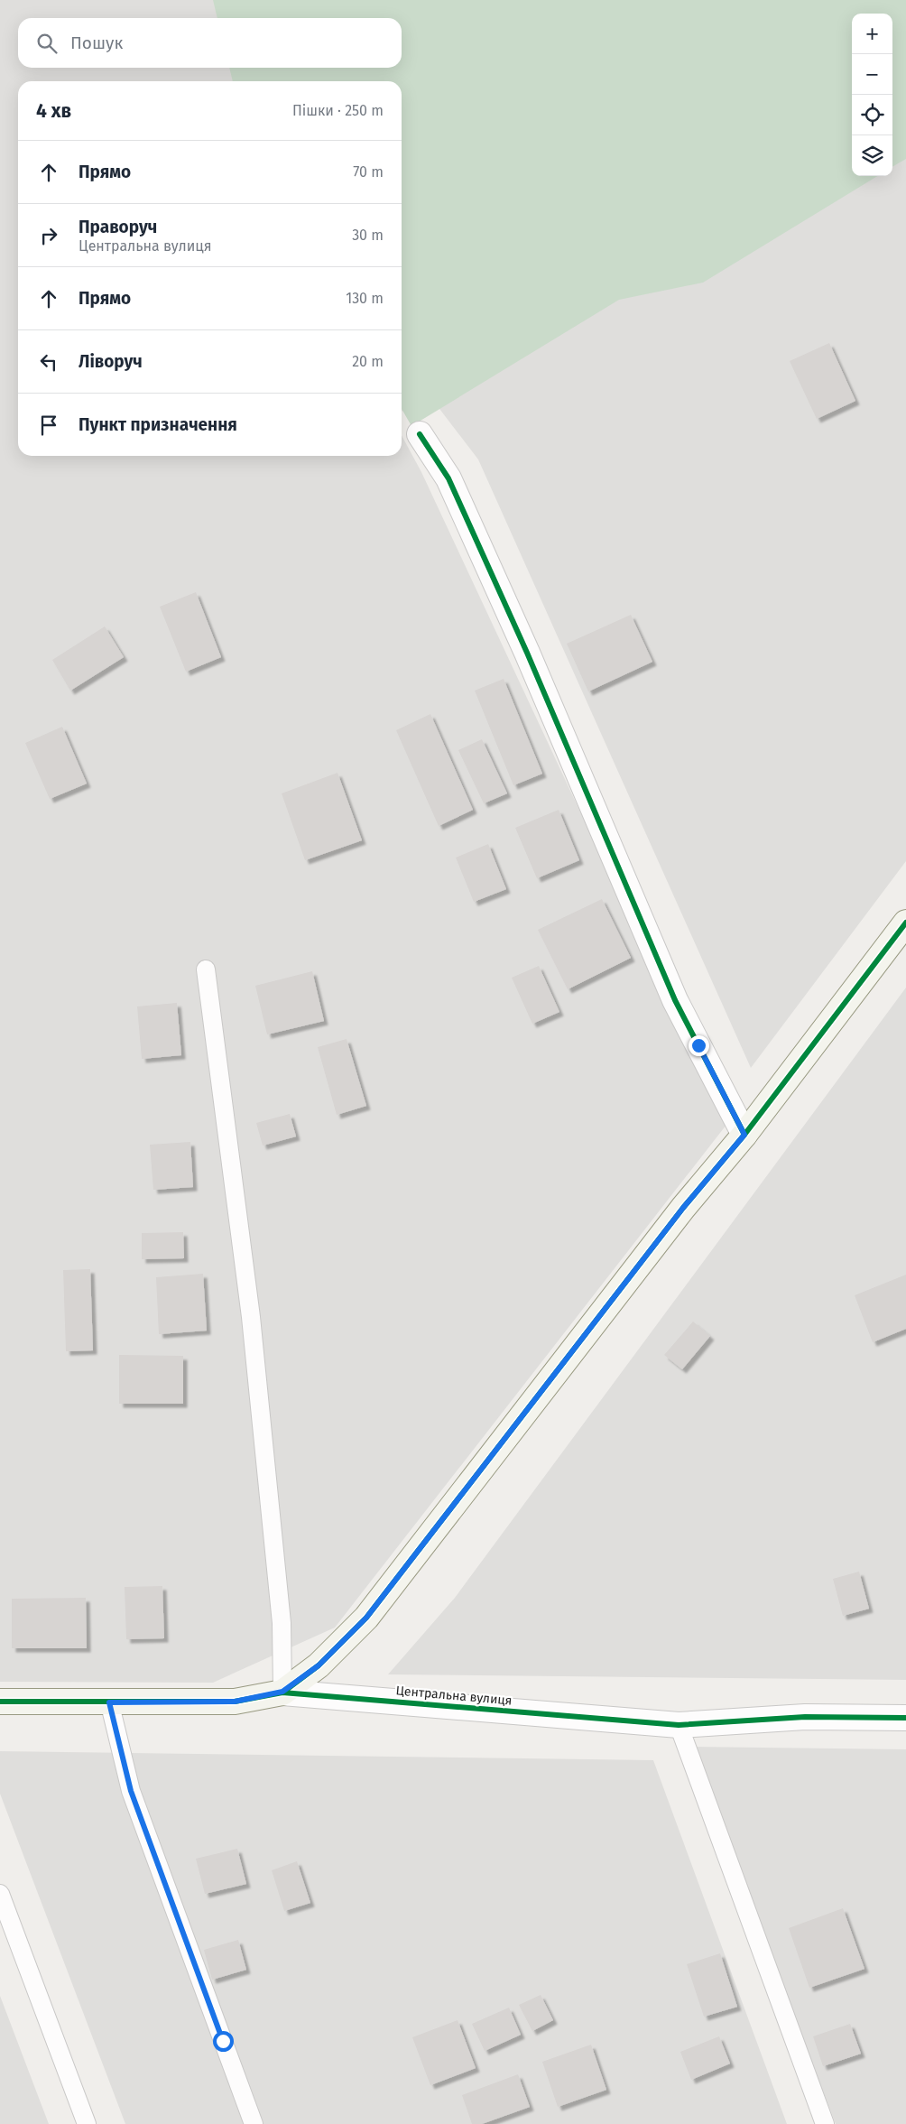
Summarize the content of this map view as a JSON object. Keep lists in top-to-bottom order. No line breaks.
{"streets":{"street":["Центральна вулиця"]},"page":{"map_buttons":["+","−"],"search":"Пошук","heading":["4 хв","Пішки · 250 m"],"list":[["Прямо","70 m"],["Праворуч","Центральна вулиця","30 m"],["Прямо","130 m"],["Ліворуч","20 m"],"Пункт призначення"]}}
